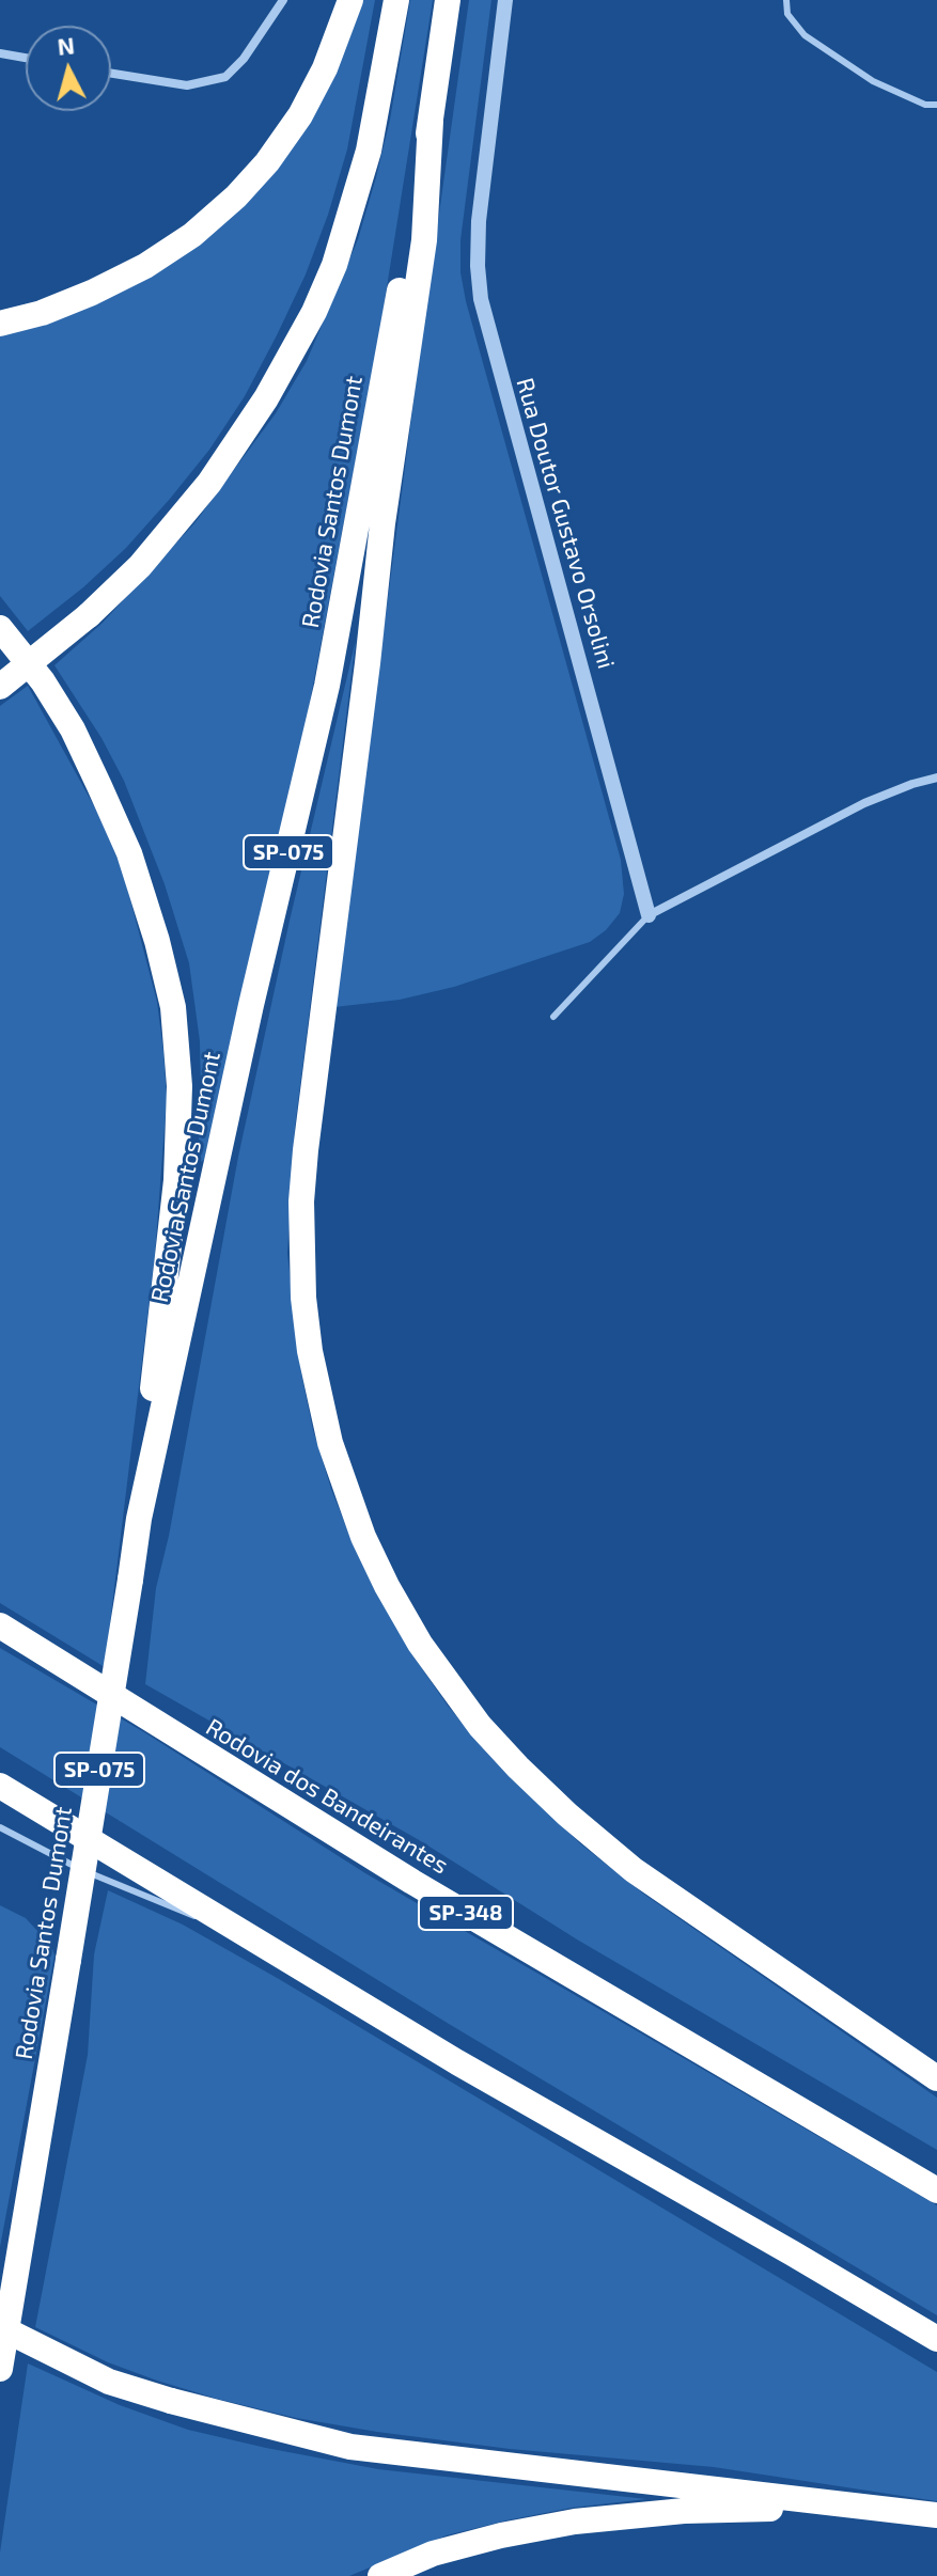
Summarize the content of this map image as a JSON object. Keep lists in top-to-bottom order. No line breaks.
{"streets":{"highway":["Rodovia Santos Dumont","SP-075","Rodovia dos Bandeirantes","SP-348"],"street":["Rua Doutor Gustavo Orsolini"]},"north":"top"}
